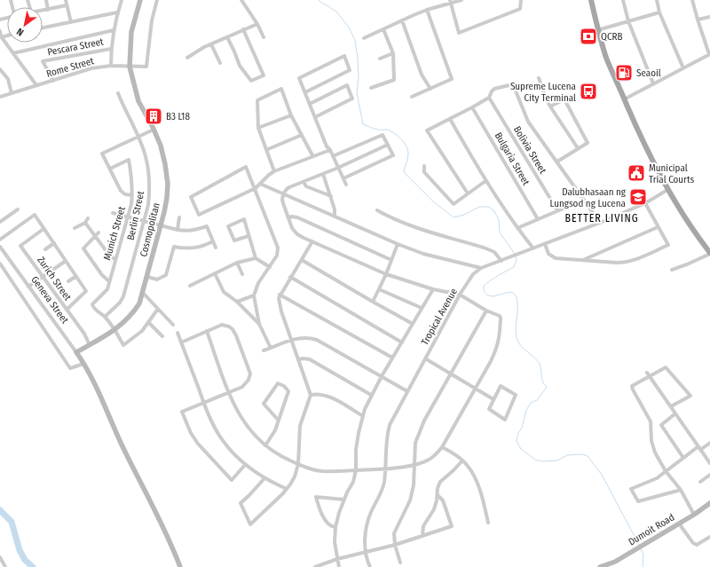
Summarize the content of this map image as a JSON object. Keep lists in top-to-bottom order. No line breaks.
{"streets":{"street":["Pescara Street","Rome Street","Bolivia Street","Bulgaria Street","Berlin Street","Cosmopolitan","Munich Street","Zurich Street","Geneva Street","Tropical Avenue","Dumoit Road"]},"crossings":[["Pescara Street","Rome Street"],["Rome Street","Cosmopolitan"],["Berlin Street","Munich Street"],["Cosmopolitan","Zurich Street"],["Cosmopolitan","Geneva Street"]],"districts":["BETTER LIVING"],"places":{"bank":["QCRB"],"fuel station":["Seaoil"],"bus stop":["Supreme Lucena City Terminal"],"building":["B3 L18"],"public building":["Municipal Trial Courts"],"school or university":["Dalubhasaan ng Lungsod ng Lucena"]},"north":"bottom left"}
